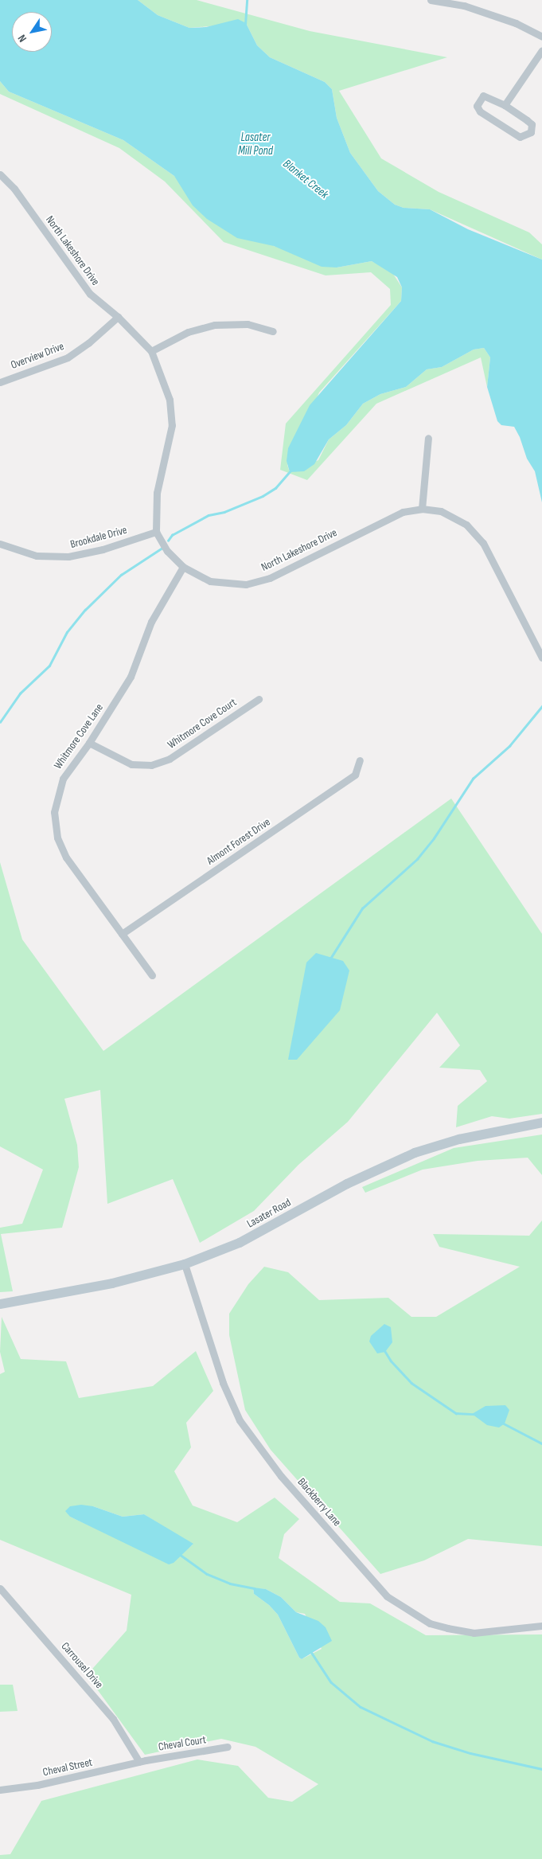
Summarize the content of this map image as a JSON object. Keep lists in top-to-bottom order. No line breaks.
{"streets":{"street":["North Lakeshore Drive","Overview Drive","Brookdale Drive","Whitmore Cove Court","Whitmore Cove Lane","Almont Forest Drive","Lasater Road","Blackberry Lane","Carrousel Drive","Cheval Court","Cheval Street"]},"crossings":[["North Lakeshore Drive","Overview Drive"],["North Lakeshore Drive","Brookdale Drive"],["North Lakeshore Drive","Whitmore Cove Lane"],["Whitmore Cove Court","Whitmore Cove Lane"],["Whitmore Cove Lane","Almont Forest Drive"],["Lasater Road","Blackberry Lane"],["Carrousel Drive","Cheval Court"],["Carrousel Drive","Cheval Street"],["Cheval Court","Cheval Street"]],"water":["Lasater Mill Pond","Blanket Creek"],"north":"bottom left"}
